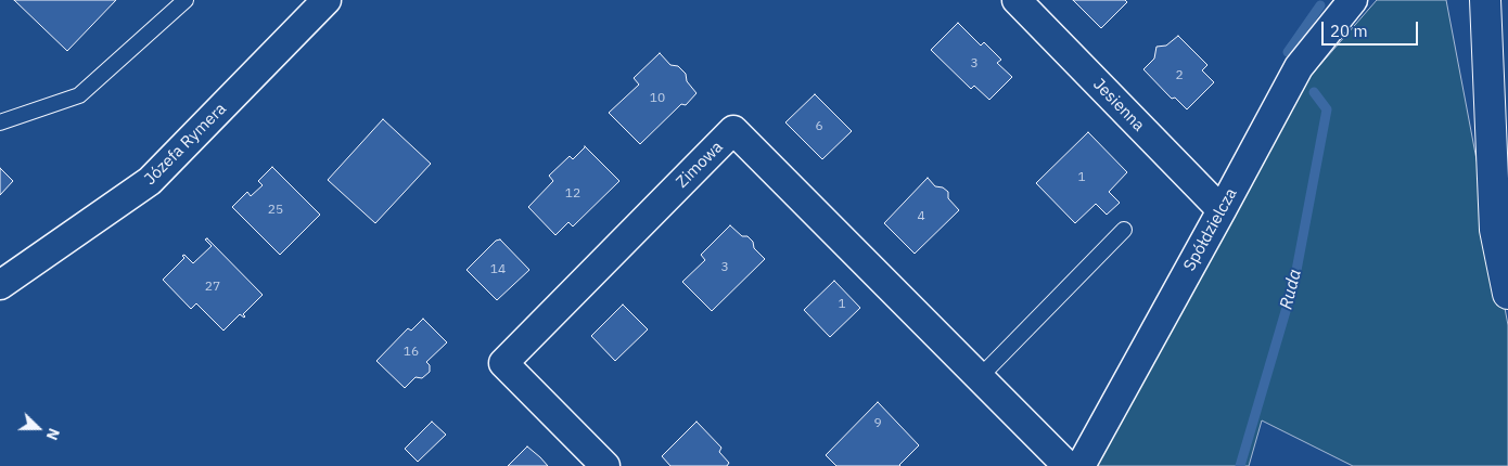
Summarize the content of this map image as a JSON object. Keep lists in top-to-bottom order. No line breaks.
{"streets":{"street":["Jesienna","Józefa Rymera","Zimowa","Spółdzielcza"]},"crossings":[["Jesienna","Spółdzielcza"]],"water":["Ruda"],"house_numbers":["3","2","10","6","1","12","25","4","3","14","27","1","16","9"],"scale_bar":"20 m","north":"right"}
